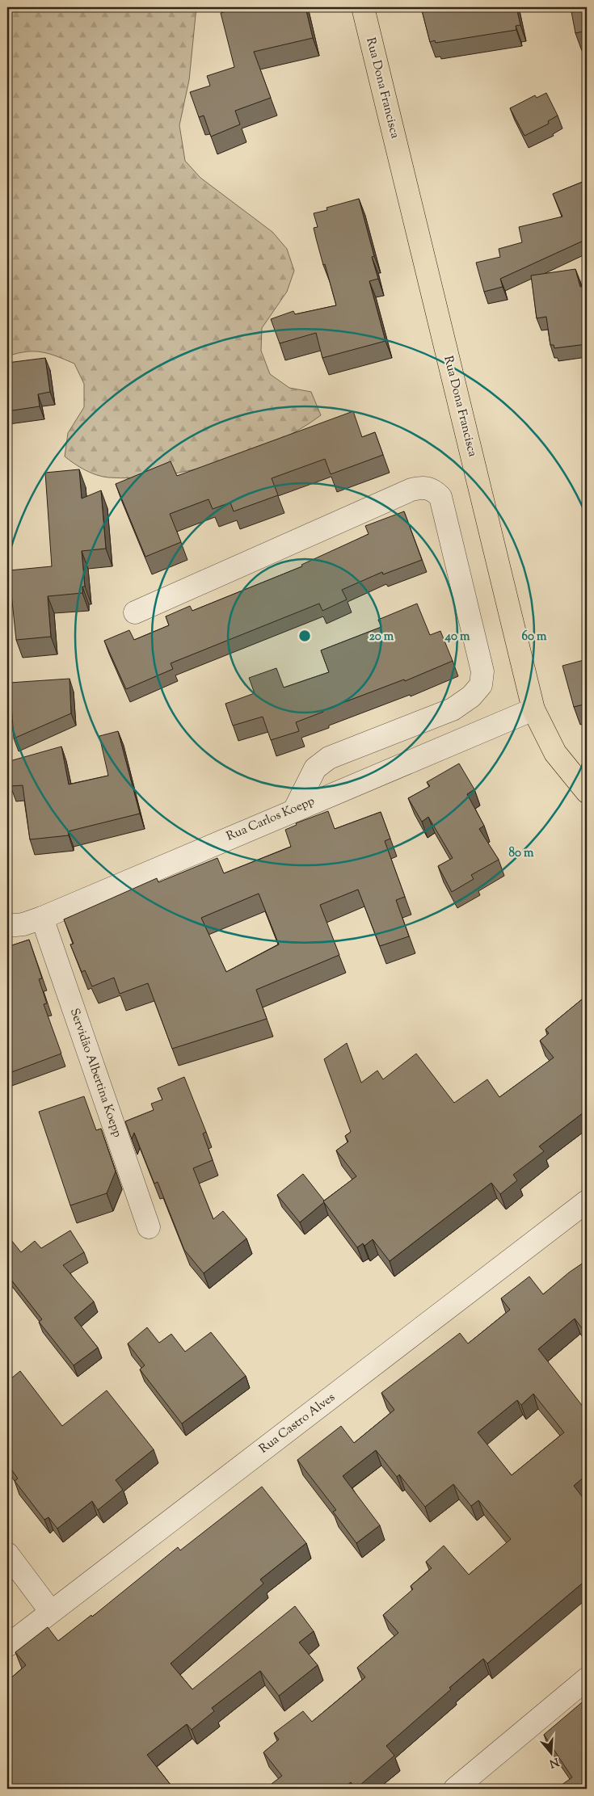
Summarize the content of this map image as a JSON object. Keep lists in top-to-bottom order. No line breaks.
{"streets":{"main road":["Rua Dona Francisca"],"street":["Rua Carlos Koepp","Servidão Albertina Koepp","Rua Castro Alves"]},"crossings":[["Rua Dona Francisca","Rua Carlos Koepp"],["Rua Carlos Koepp","Servidão Albertina Koepp"]],"north":"bottom","rings":["20 m","40 m","60 m","80 m"]}
